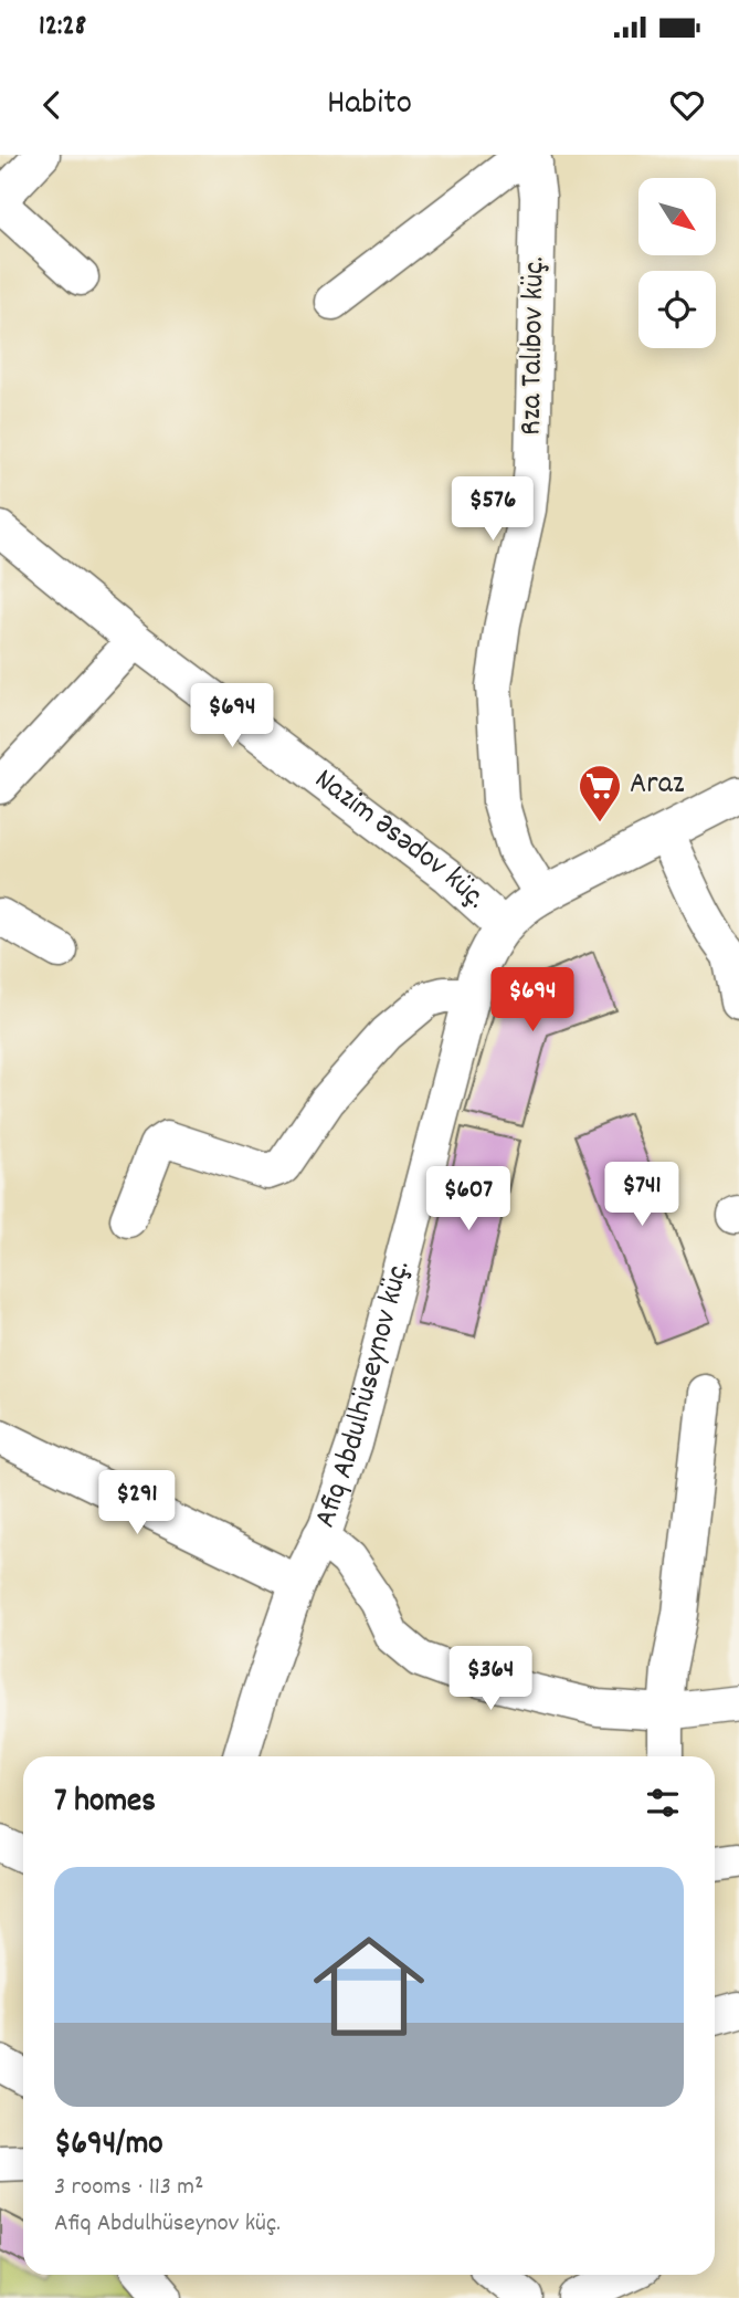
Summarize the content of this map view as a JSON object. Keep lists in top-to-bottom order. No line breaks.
{"streets":{"street":["Rza Talıbov küç.","Nazim Əsədov küç.","Afiq Abdulhüseynov küç."]},"crossings":[["Rza Talıbov küç.","Afiq Abdulhüseynov küç."],["Nazim Əsədov küç.","Afiq Abdulhüseynov küç."]],"places":{"supermarket":["Araz"]},"north":"bottom right","page":{"status":"12:28","header":"Habito","price":["$576","$694","$694","$741","$607","$291","$364"],"heading":"7 homes","list":[{"name":"$694/mo","note":"3 rooms · 113 m² · Afiq Abdulhüseynov küç."}]}}
